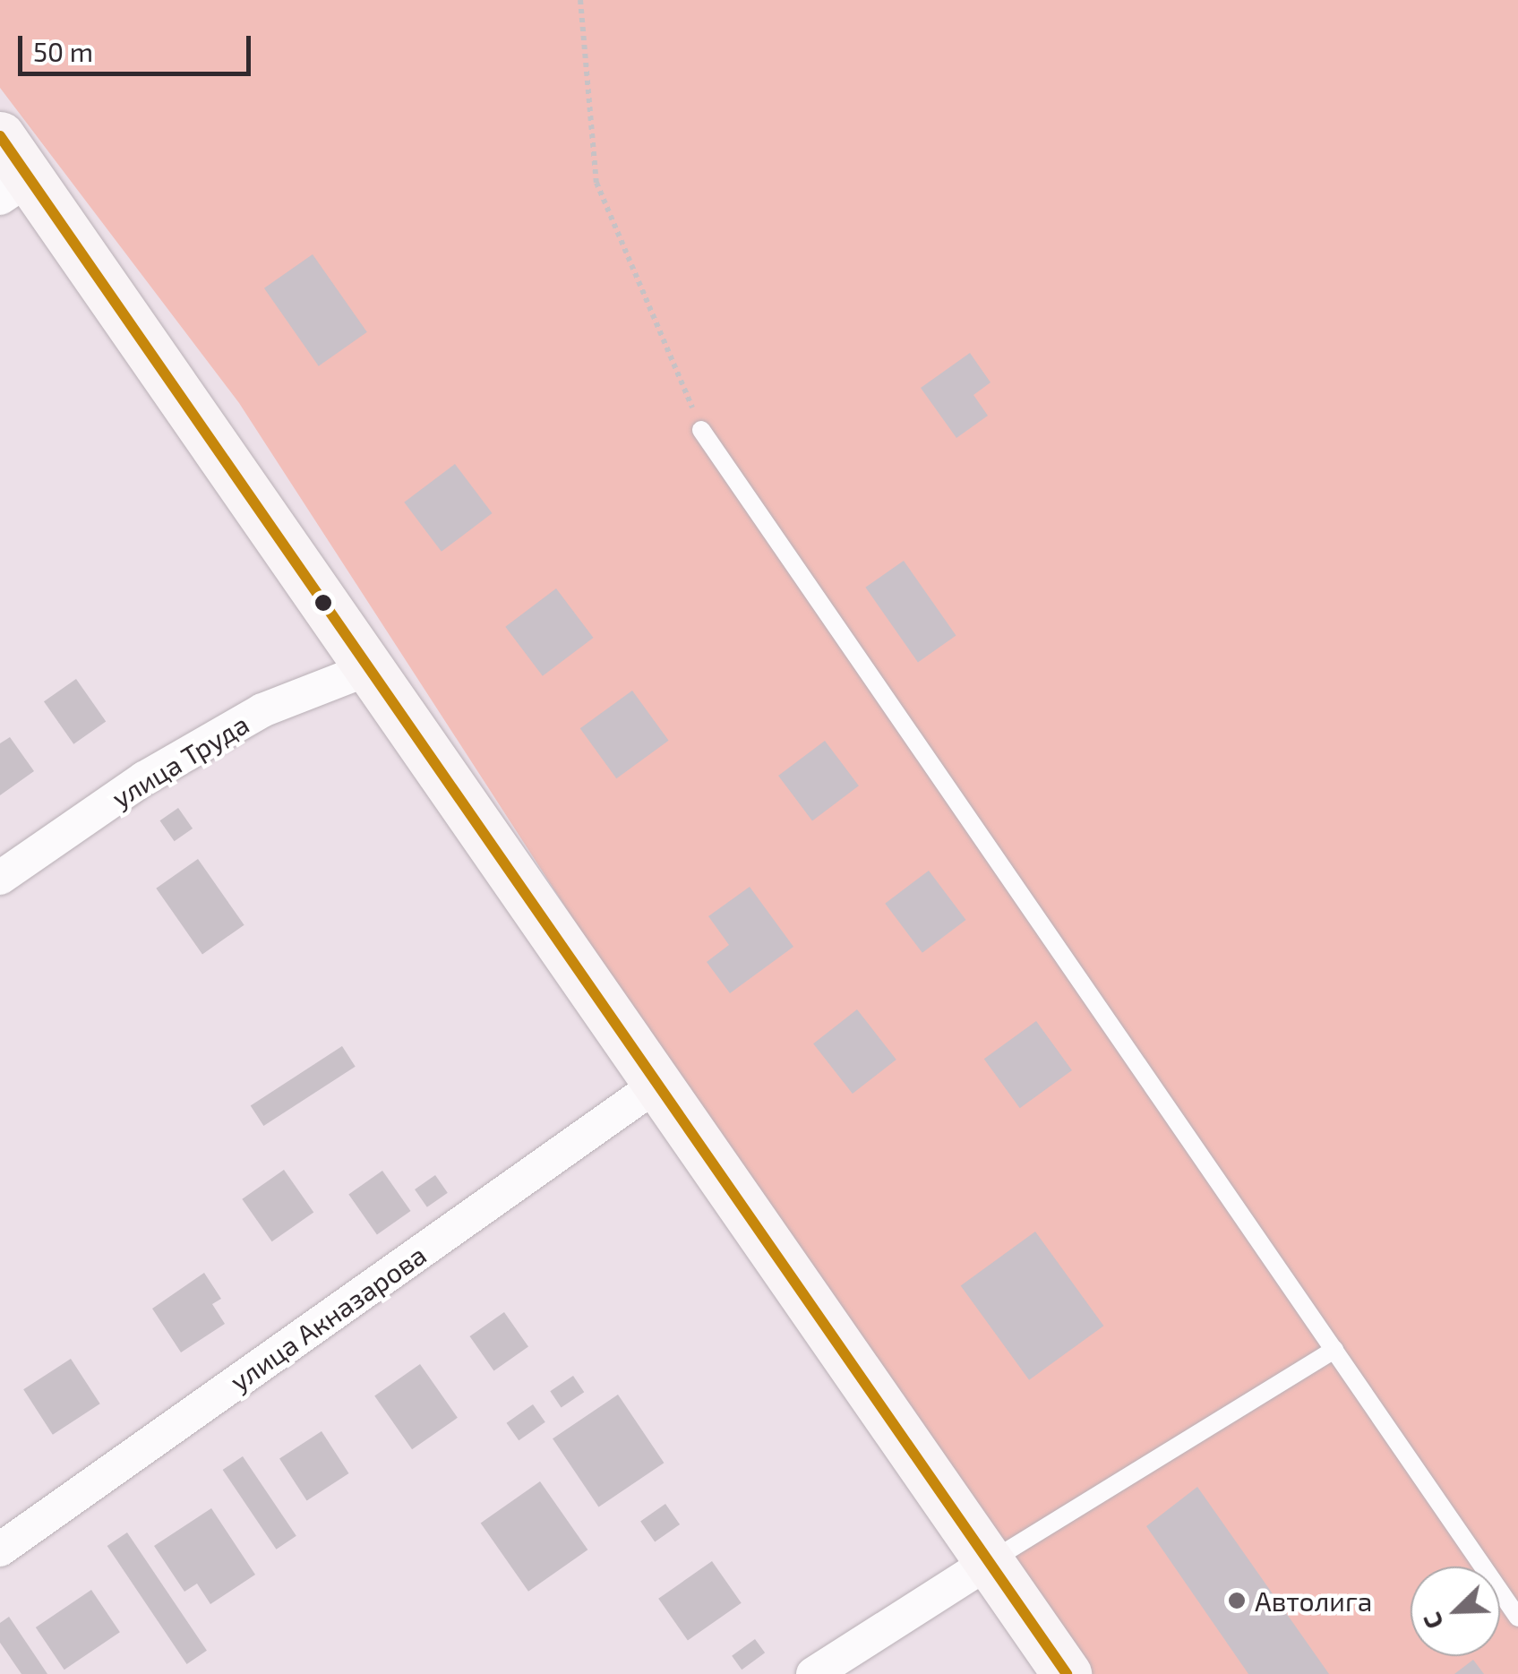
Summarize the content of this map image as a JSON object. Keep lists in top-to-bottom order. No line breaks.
{"streets":{"street":["улица Труда","улица Акназарова"]},"places":["Автолига"],"scale_bar":"50 m","north":"bottom left"}
